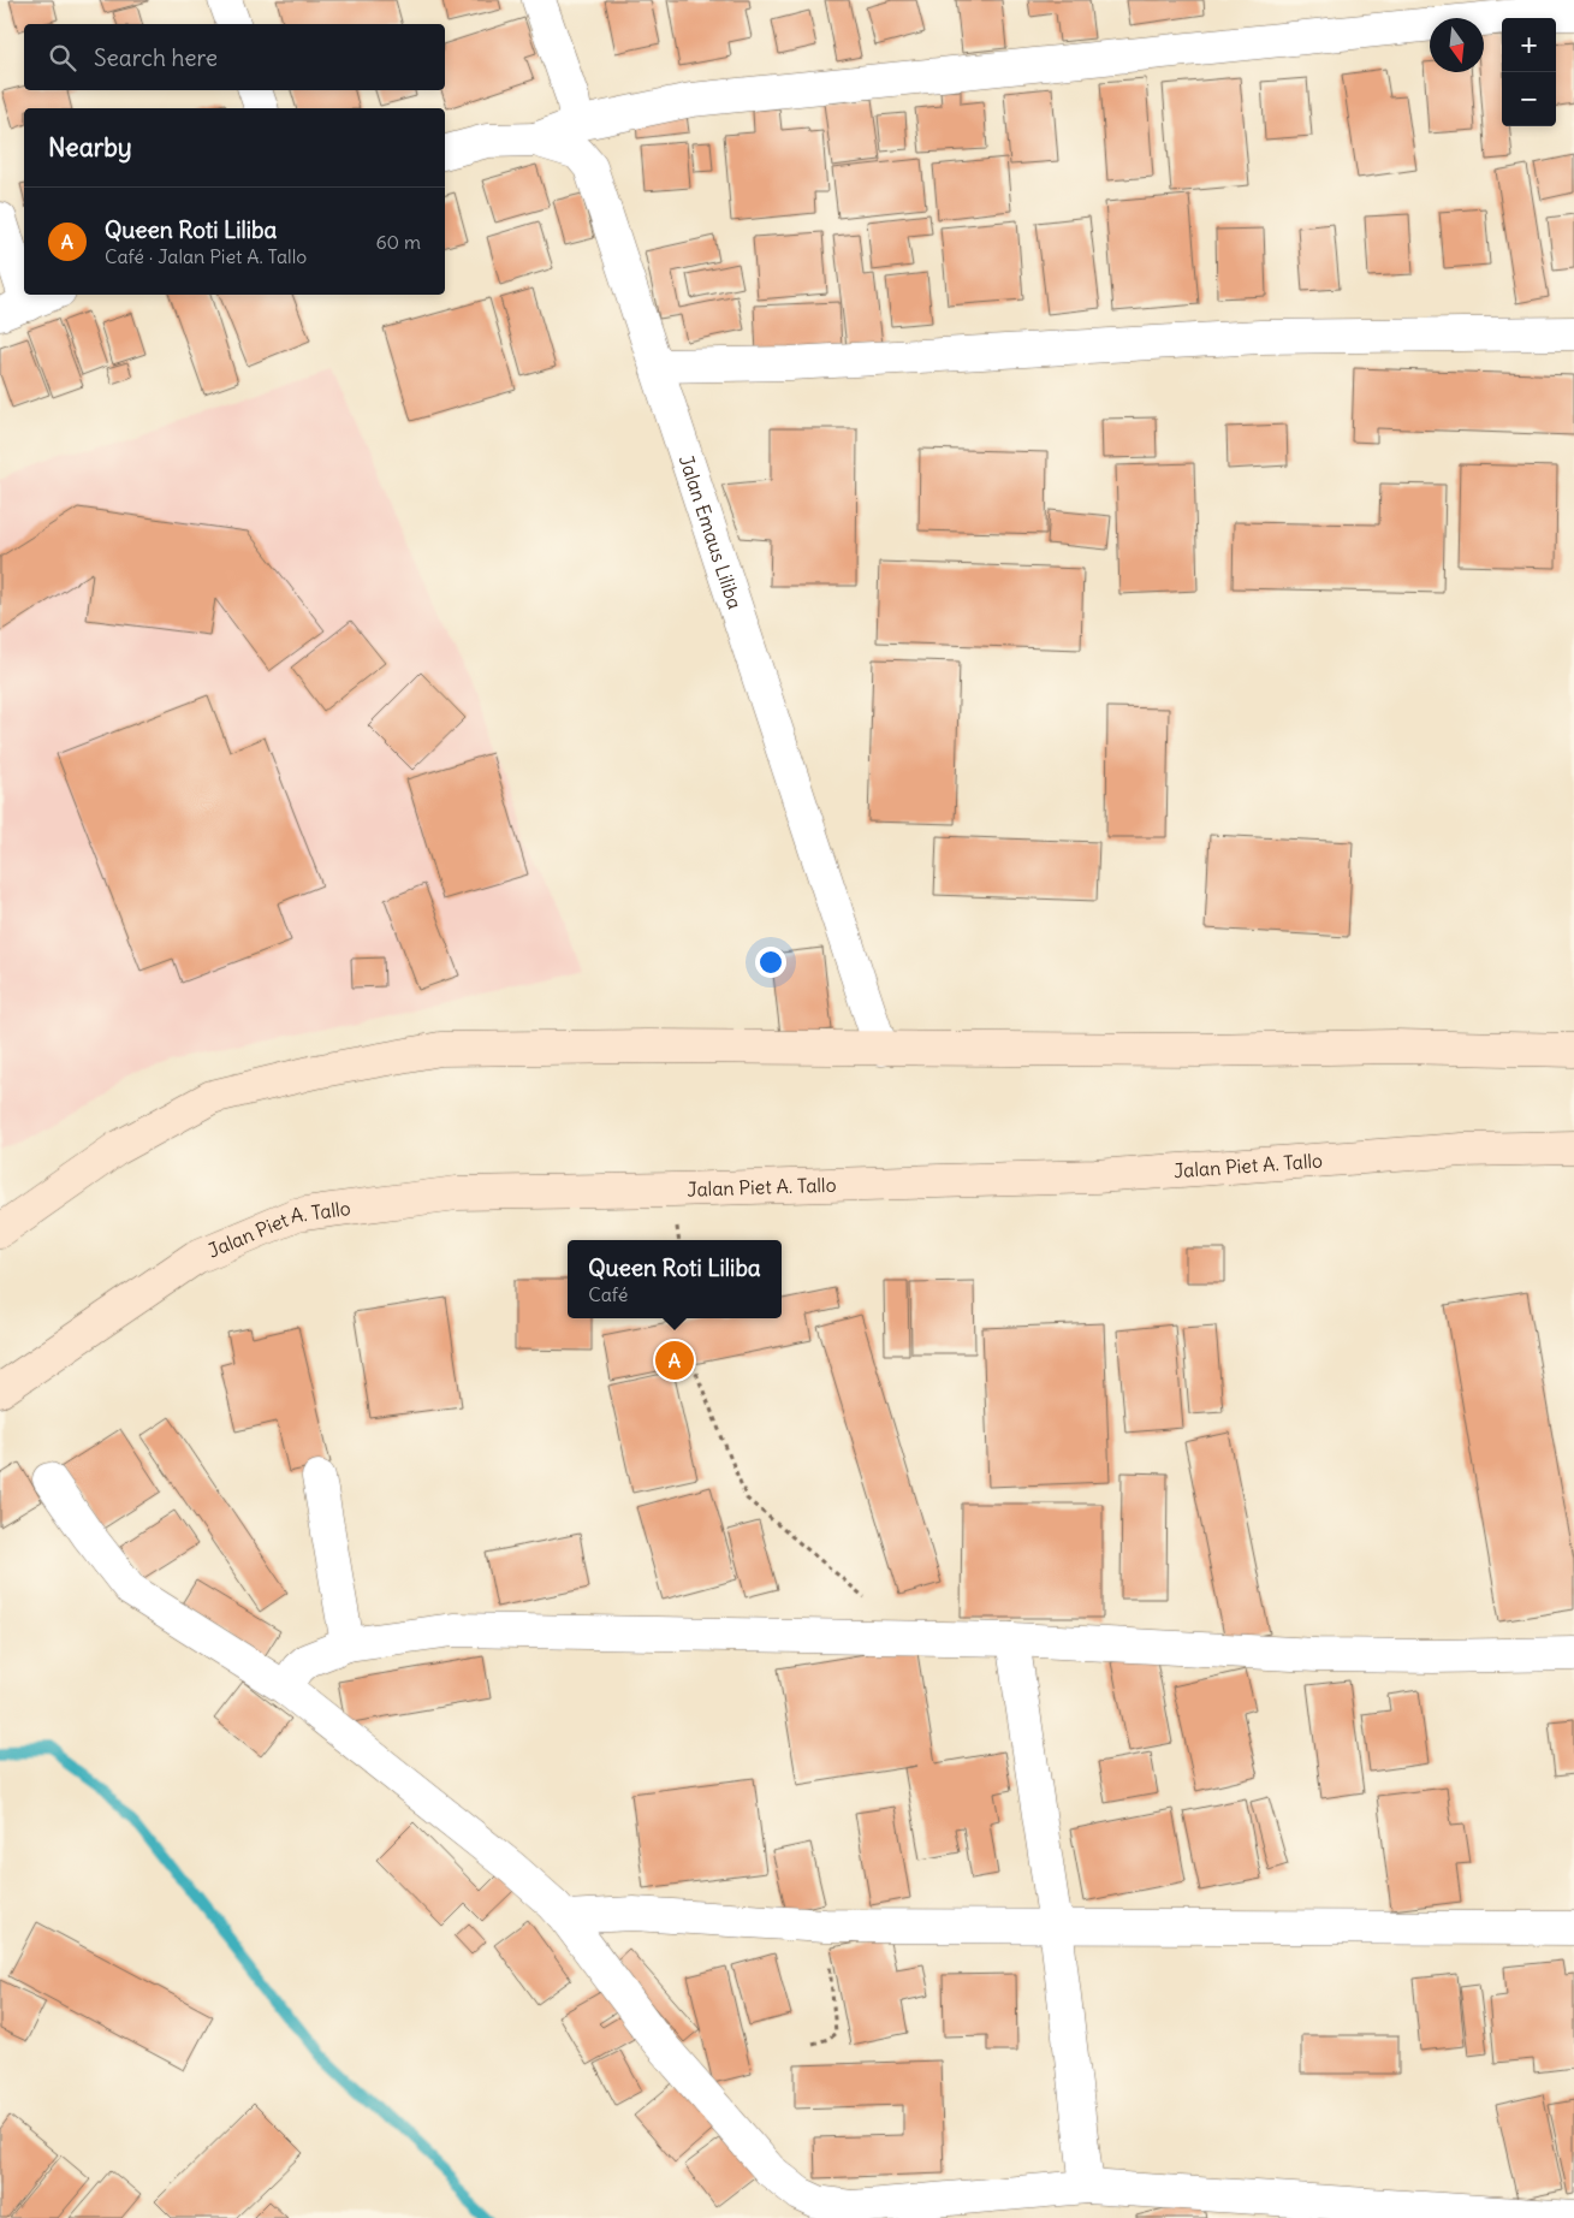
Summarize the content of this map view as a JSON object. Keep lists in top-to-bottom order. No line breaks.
{"streets":{"main road":["Jalan Piet A. Tallo"],"street":["Jalan Emaus Liliba"]},"north":"bottom","page":{"map_buttons":["+","−"],"search":"Search here","heading":"Nearby","list":[{"mark":"A","name":"Queen Roti Liliba","note":"Café · Jalan Piet A. Tallo","value":"60 m"}],"popup":["Queen Roti Liliba","Café"],"pins":"A"}}
